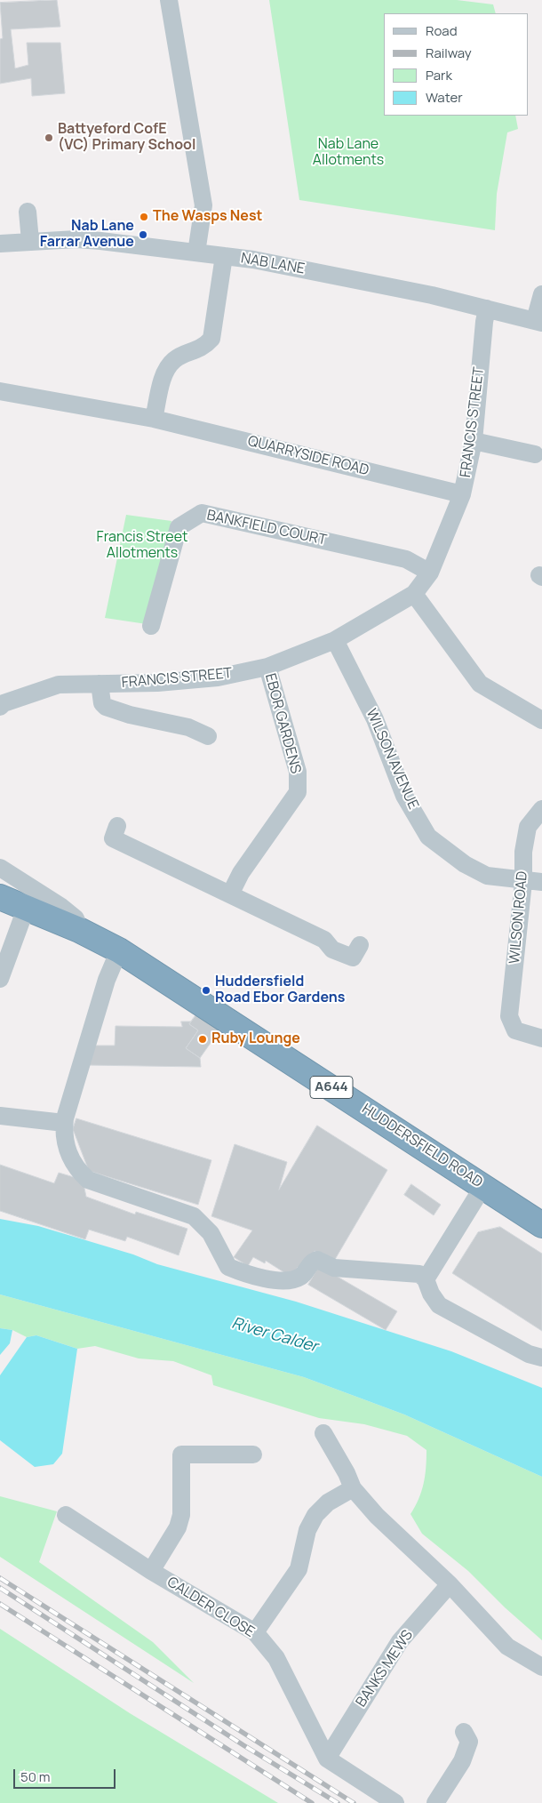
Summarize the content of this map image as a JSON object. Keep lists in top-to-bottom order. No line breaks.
{"streets":{"highway":["A644","HUDDERSFIELD ROAD"],"street":["NAB LANE","FRANCIS STREET","QUARRYSIDE ROAD","BANKFIELD COURT","EBOR GARDENS","WILSON AVENUE","WILSON ROAD","CALDER CLOSE","BANKS MEWS"]},"crossings":[["NAB LANE","FRANCIS STREET"],["FRANCIS STREET","QUARRYSIDE ROAD"],["FRANCIS STREET","BANKFIELD COURT"],["FRANCIS STREET","EBOR GARDENS"],["FRANCIS STREET","WILSON AVENUE"],["WILSON AVENUE","WILSON ROAD"],["CALDER CLOSE","BANKS MEWS"]],"water":["River Calder"],"parks":["Nab Lane Allotments","Francis Street Allotments"],"places":["Battyeford CofE (VC) Primary School","The Wasps Nest","Nab Lane Farrar Avenue","Huddersfield Road Ebor Gardens","Ruby Lounge"],"legend":["Road","Railway","Park","Water"],"scale_bar":"50 m"}
